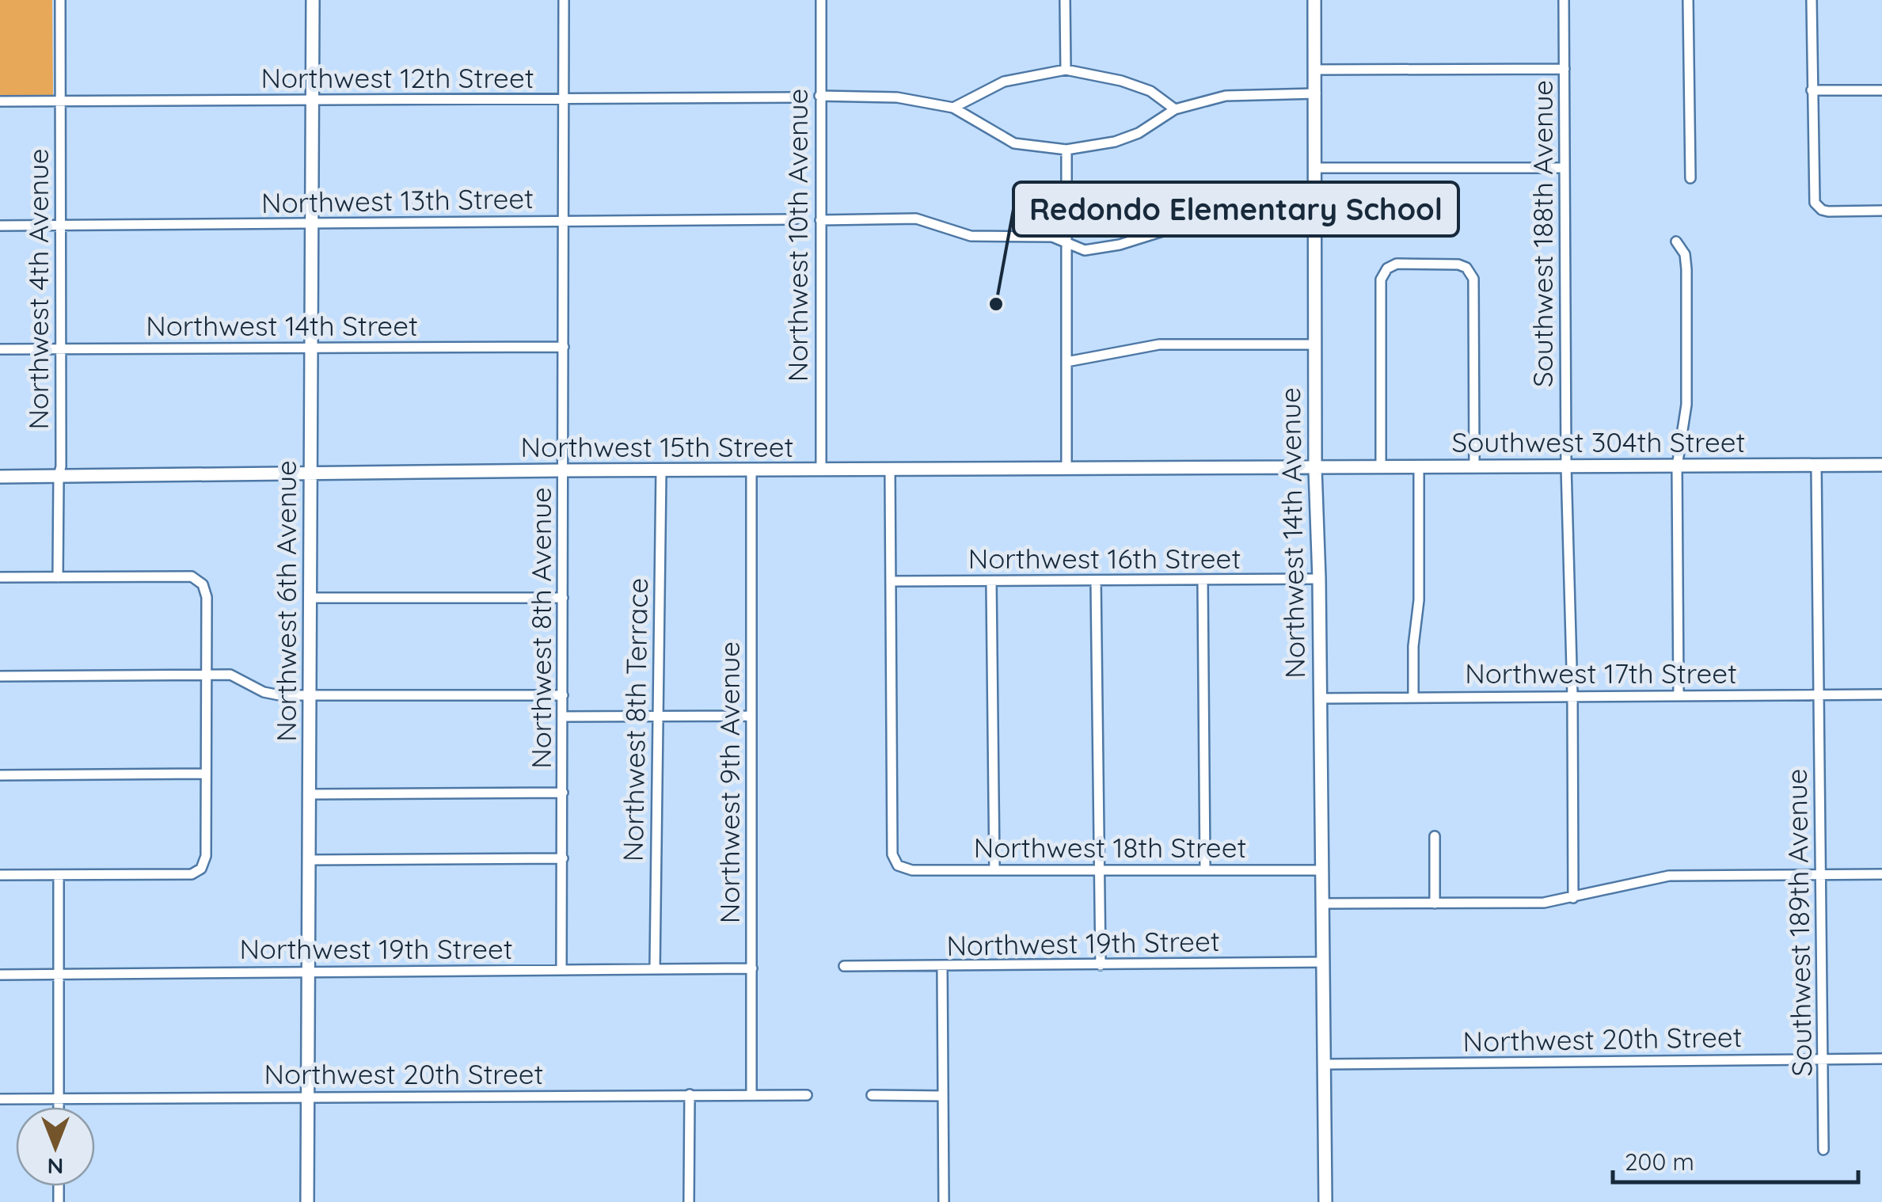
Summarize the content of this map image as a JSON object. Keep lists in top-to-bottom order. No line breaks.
{"streets":{"street":["Northwest 12th Street","Northwest 13th Street","Southwest 188th Avenue","Northwest 10th Avenue","Northwest 4th Avenue","Northwest 14th Street","Southwest 304th Street","Northwest 15th Street","Northwest 14th Avenue","Northwest 16th Street","Northwest 6th Avenue","Northwest 8th Avenue","Northwest 17th Street","Northwest 8th Terrace","Northwest 9th Avenue","Northwest 18th Street","Southwest 189th Avenue","Northwest 19th Street","Northwest 20th Street"]},"crossings":[["Northwest 12th Street","Northwest 4th Avenue"],["Northwest 12th Street","Northwest 6th Avenue"],["Northwest 12th Street","Northwest 8th Avenue"],["Northwest 13th Street","Northwest 4th Avenue"],["Northwest 13th Street","Northwest 6th Avenue"],["Northwest 13th Street","Northwest 8th Avenue"],["Southwest 188th Avenue","Southwest 304th Street"],["Southwest 188th Avenue","Northwest 17th Street"],["Northwest 10th Avenue","Northwest 15th Street"],["Northwest 4th Avenue","Northwest 14th Street"],["Northwest 4th Avenue","Northwest 15th Street"],["Northwest 14th Street","Northwest 6th Avenue"],["Northwest 14th Street","Northwest 8th Avenue"],["Southwest 304th Street","Northwest 15th Street"],["Southwest 304th Street","Northwest 14th Avenue"],["Southwest 304th Street","Southwest 189th Avenue"],["Northwest 15th Street","Northwest 14th Avenue"],["Northwest 15th Street","Northwest 6th Avenue"],["Northwest 15th Street","Northwest 8th Avenue"],["Northwest 15th Street","Northwest 8th Terrace"],["Northwest 15th Street","Northwest 9th Avenue"],["Northwest 14th Avenue","Northwest 16th Street"],["Northwest 14th Avenue","Northwest 17th Street"],["Northwest 14th Avenue","Northwest 18th Street"],["Northwest 14th Avenue","Northwest 19th Street"],["Northwest 14th Avenue","Northwest 20th Street"],["Northwest 16th Street","Northwest 18th Street"],["Northwest 6th Avenue","Northwest 19th Street"],["Northwest 6th Avenue","Northwest 20th Street"],["Northwest 8th Avenue","Northwest 19th Street"],["Northwest 17th Street","Southwest 189th Avenue"],["Northwest 8th Terrace","Northwest 19th Street"],["Northwest 9th Avenue","Northwest 19th Street"],["Northwest 9th Avenue","Northwest 20th Street"],["Southwest 189th Avenue","Northwest 20th Street"]],"places":["Redondo Elementary School"],"scale_bar":"200 m","north":"bottom"}
